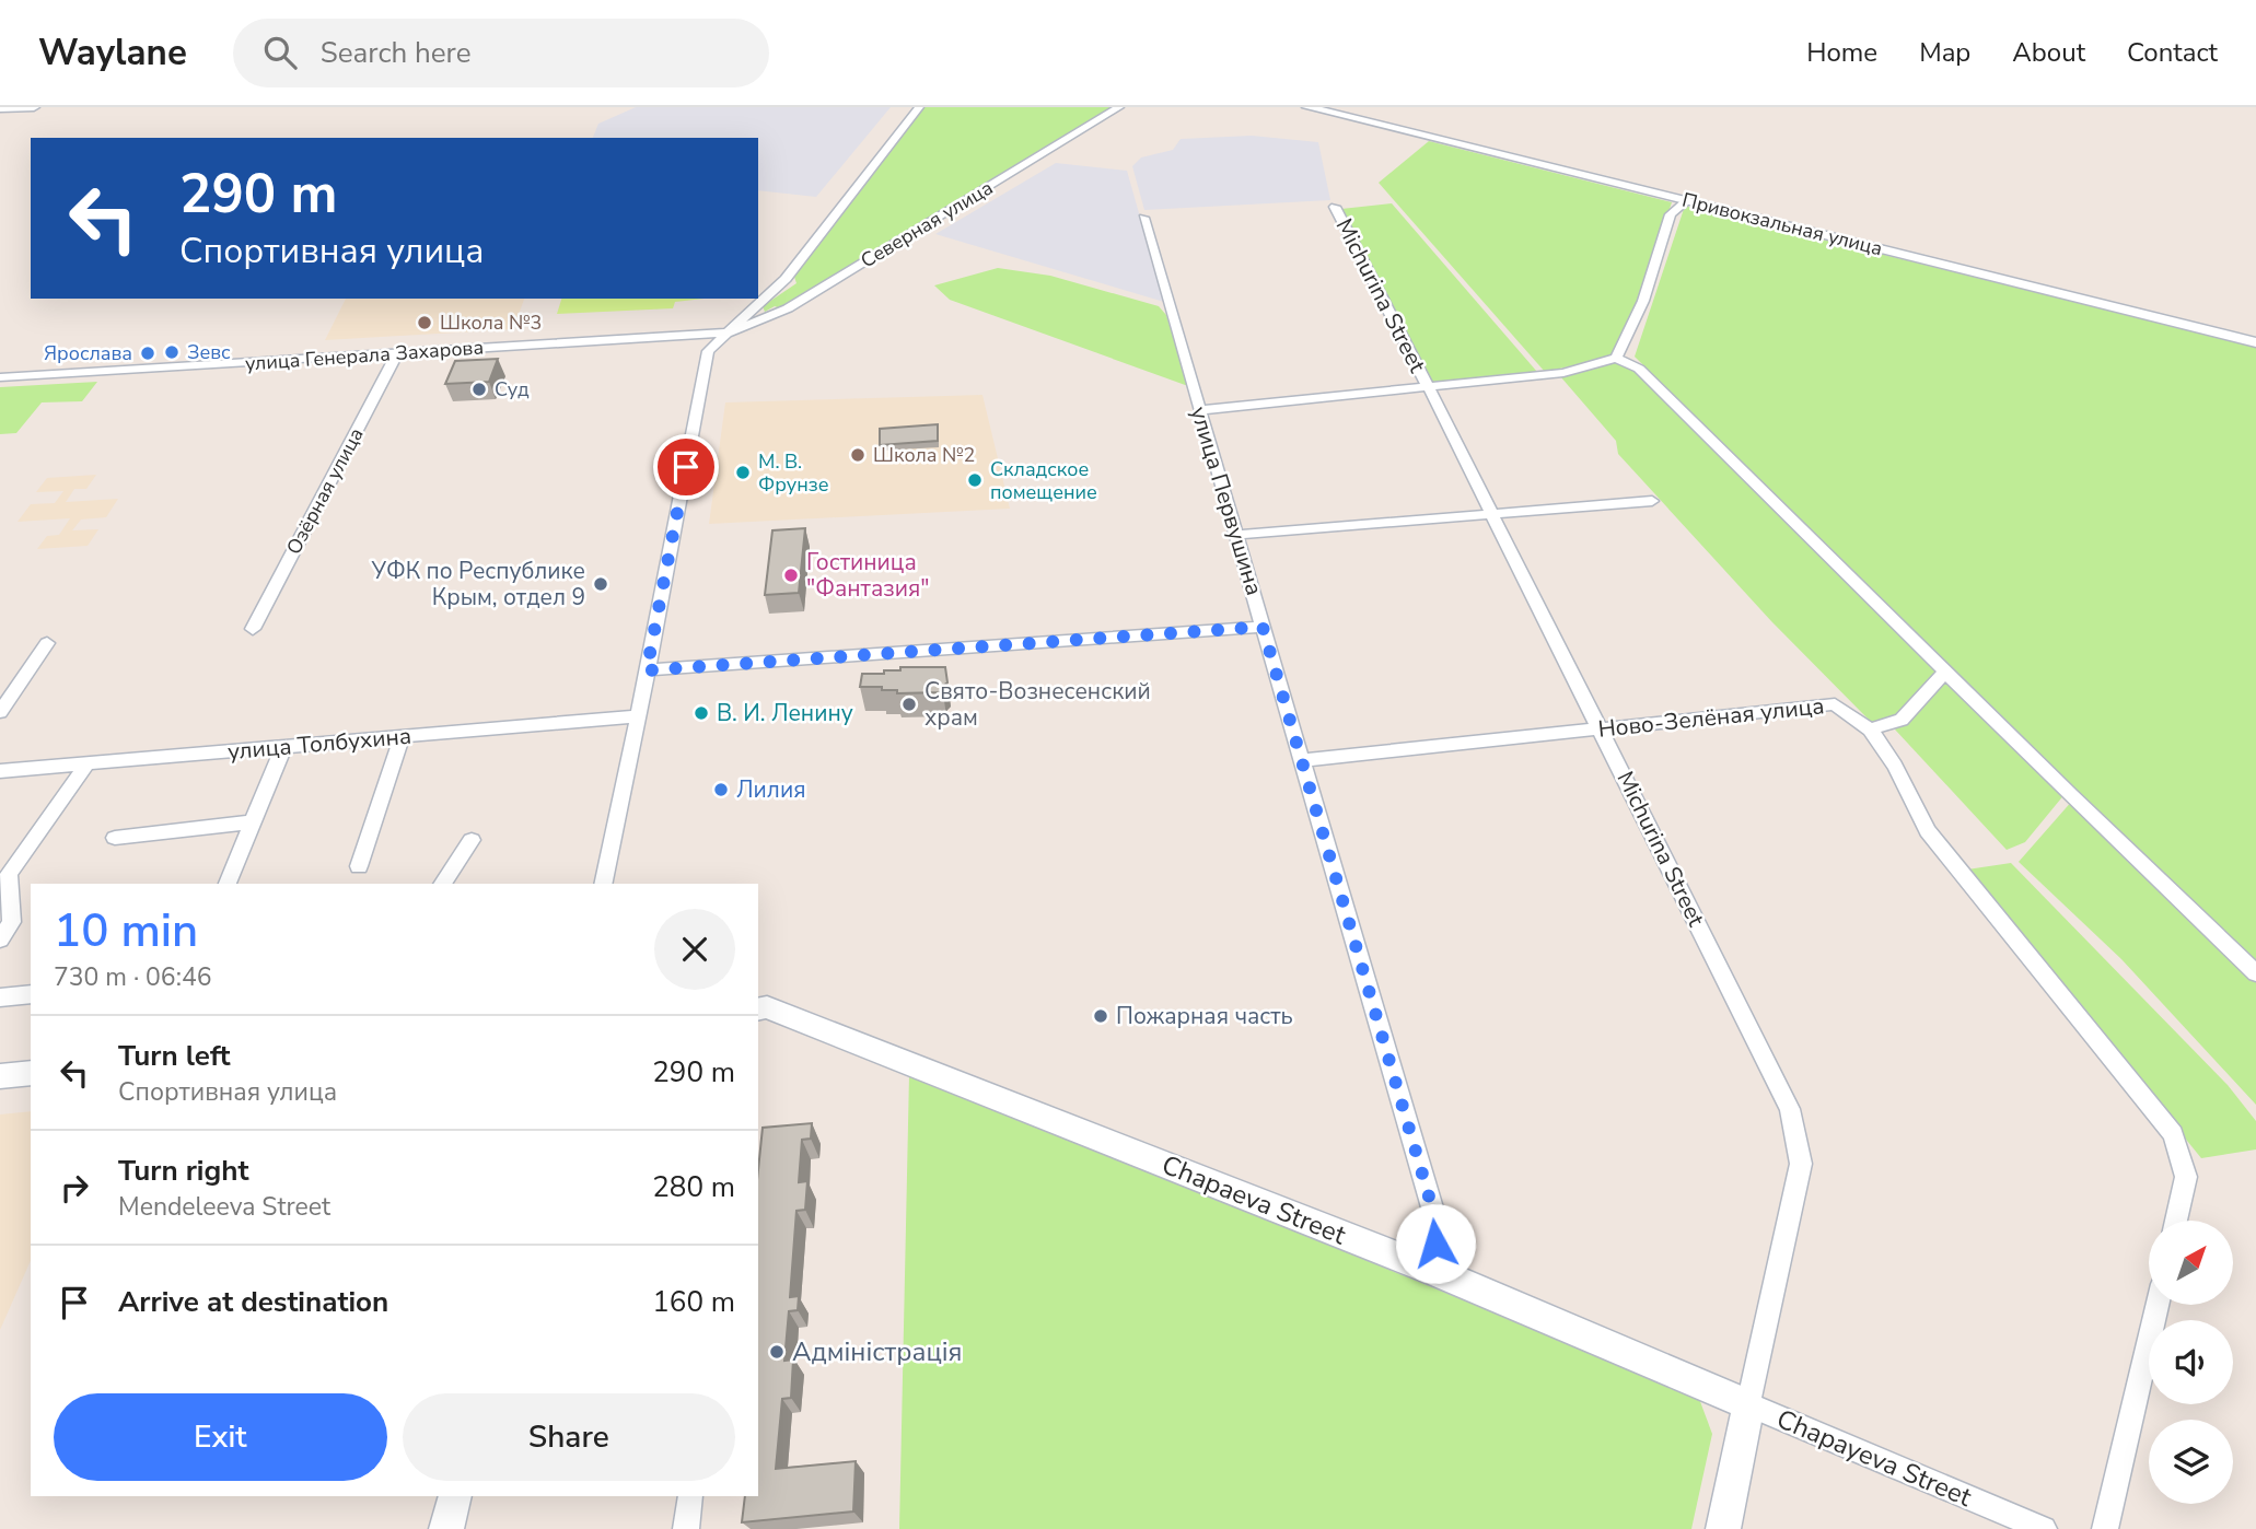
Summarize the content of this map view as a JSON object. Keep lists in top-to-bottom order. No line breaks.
{"streets":{"main road":["Привокзальная улица","Michurina Street","Chapaeva Street"],"street":["Северная улица","улица Генерала Захарова","Озёрная улица","улица Первушина","Ново-Зелёная улица","улица Толбухина","Chapayeva Street"]},"crossings":[["Северная улица","улица Генерала Захарова"],["Michurina Street","Ново-Зелёная улица"],["Michurina Street","Chapaeva Street"],["Michurina Street","Chapayeva Street"],["улица Генерала Захарова","Озёрная улица"],["улица Первушина","Ново-Зелёная улица"],["улица Первушина","Chapaeva Street"],["Chapaeva Street","Chapayeva Street"]],"places":["Школа №3","Зевс","Ярослава","Суд","Школа №2","М. В. Фрунзе","Складское помещение","Гостиница \"Фантазия\"","УФК по Республике Крым, отдел 9","Свято-Вознесенский храм","В. И. Ленину","Лилия","Пожарная часть","Адміністрація"],"north":"top right","page":{"header":"Waylane","search":"Search here","nav":["Home","Map","About","Contact"],"turn":["290 m","Спортивная улица"],"heading":["10 min","730 m · 06:46"],"list":[{"name":"Turn left","note":"Спортивная улица","value":"290 m"},{"name":"Turn right","note":"Mendeleeva Street","value":"280 m"},{"name":"Arrive at destination","value":"160 m"}],"buttons":["Exit","Share"]}}
